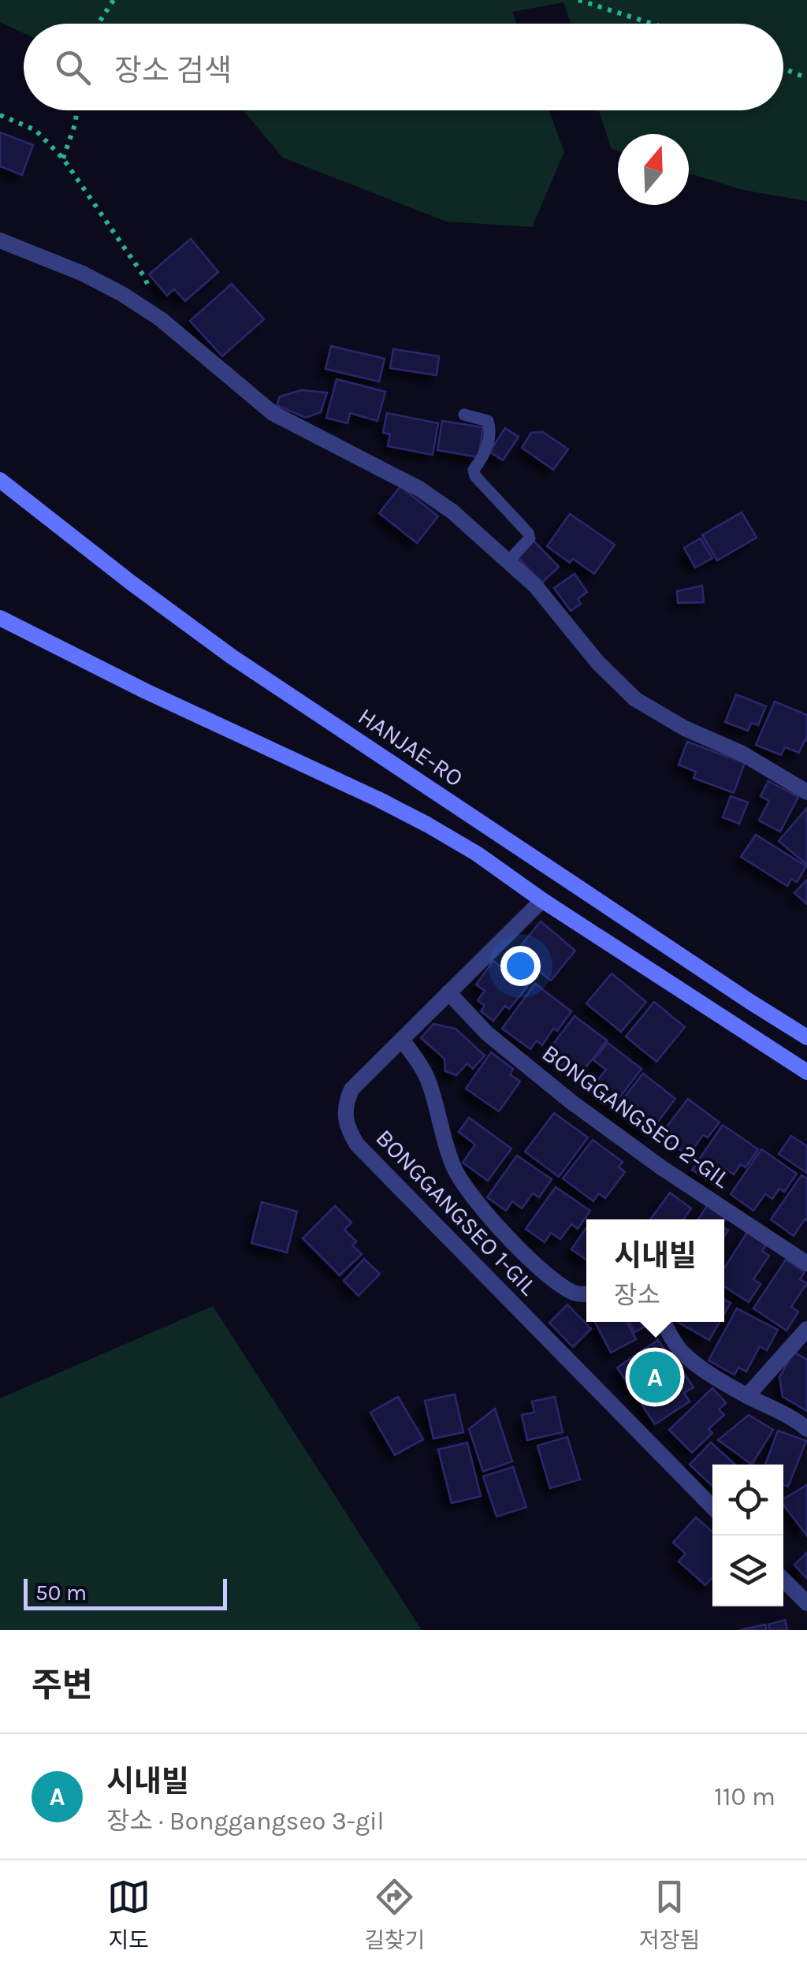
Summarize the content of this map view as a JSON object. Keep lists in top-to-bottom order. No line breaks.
{"streets":{"street":["HANJAE-RO","BONGGANGSEO 2-GIL","BONGGANGSEO 1-GIL"]},"crossings":[["BONGGANGSEO 2-GIL","BONGGANGSEO 1-GIL"]],"scale_bar":"50 m","north":"top","page":{"search":"장소 검색","popup":["시내빌","장소"],"pins":"A","scale":"50 m","heading":"주변","list":[{"mark":"A","name":"시내빌","note":"장소 · Bonggangseo 3-gil","value":"110 m"}],"nav":["지도","길찾기","저장됨"]}}
